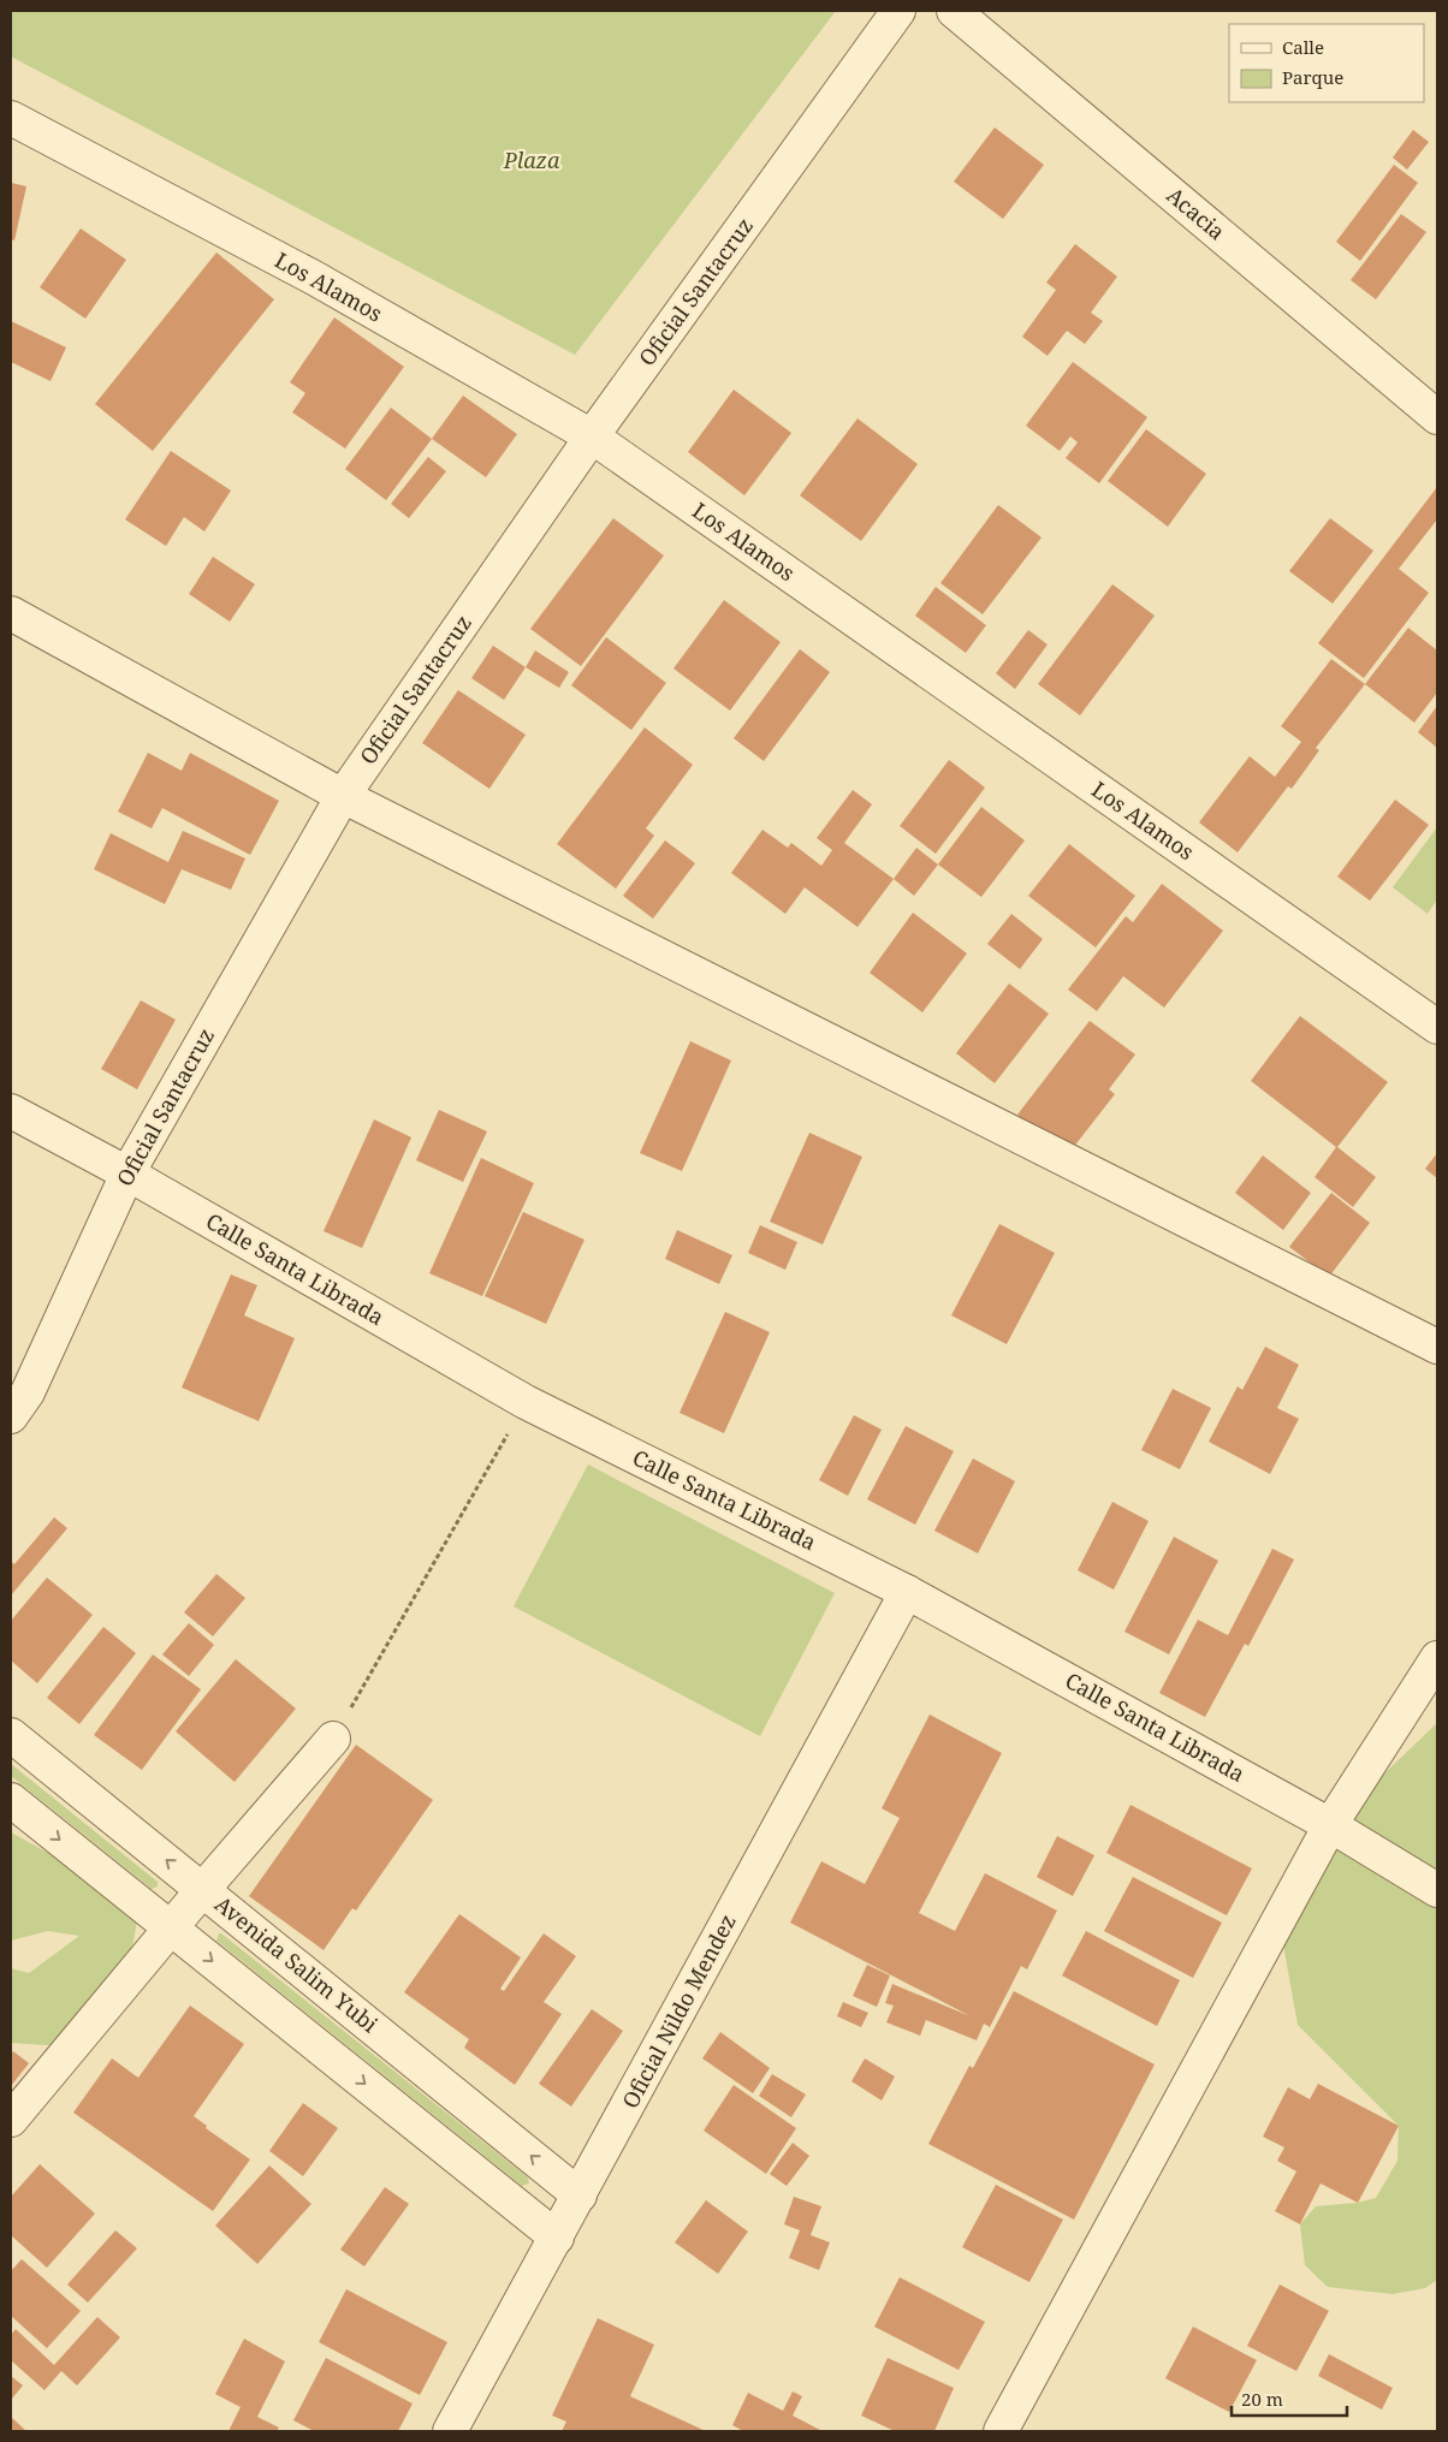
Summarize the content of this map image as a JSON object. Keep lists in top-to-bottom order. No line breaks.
{"streets":{"street":["Acacia","Los Alamos","Oficial Santacruz","Calle Santa Librada","Avenida Salim Yubi","Oficial Nildo Mendez"]},"crossings":[["Los Alamos","Oficial Santacruz"],["Oficial Santacruz","Calle Santa Librada"],["Calle Santa Librada","Oficial Nildo Mendez"],["Avenida Salim Yubi","Oficial Nildo Mendez"]],"parks":["Plaza"],"legend":["Calle","Parque"],"scale_bar":"20 m"}
